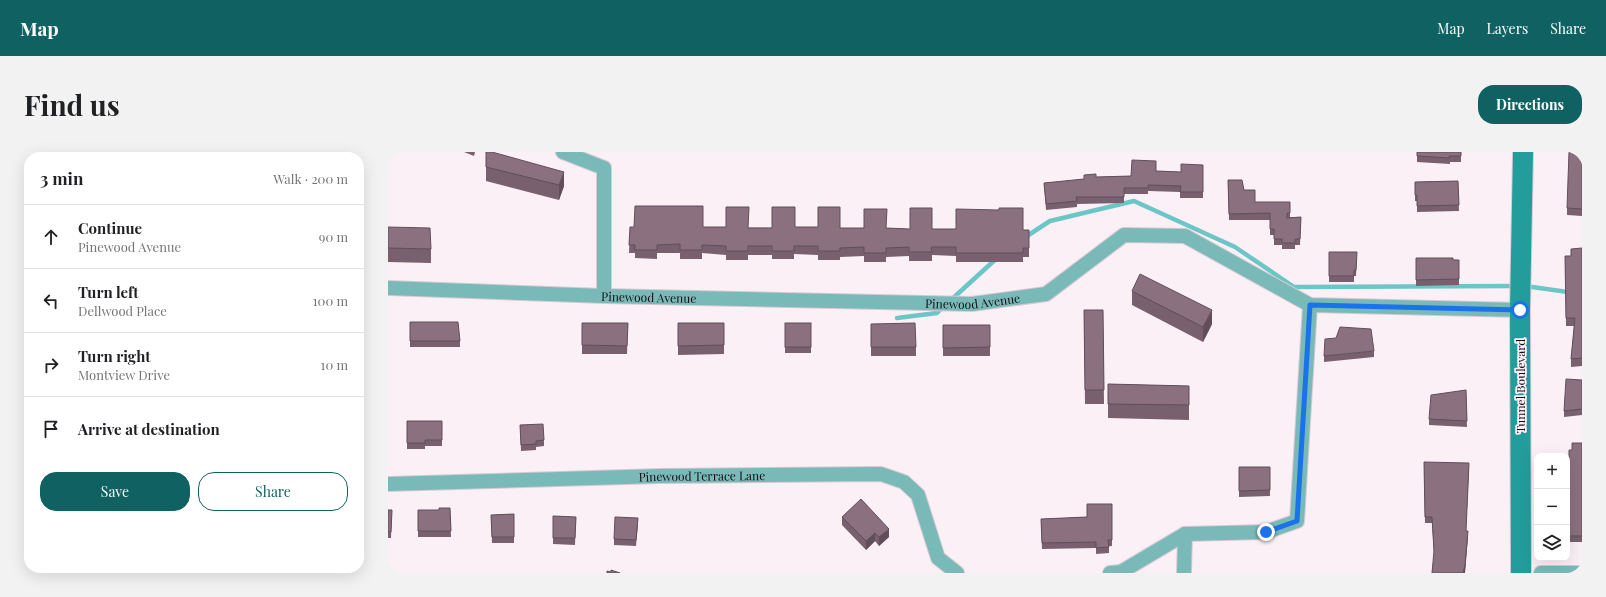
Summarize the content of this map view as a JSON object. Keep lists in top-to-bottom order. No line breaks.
{"streets":{"street":["Pinewood Avenue","Tunnel Boulevard","Pinewood Terrace Lane"]},"crossings":[["Pinewood Avenue","Tunnel Boulevard"]],"page":{"header":"Map","nav":["Map","Layers","Share"],"buttons":["Directions",["Save","Share"]],"title":"Find us","heading":["3 min","Walk · 200 m"],"list":[["Continue","Pinewood Avenue","90 m"],["Turn left","Dellwood Place","100 m"],["Turn right","Montview Drive","10 m"],"Arrive at destination"],"map_buttons":["+","−"]}}
